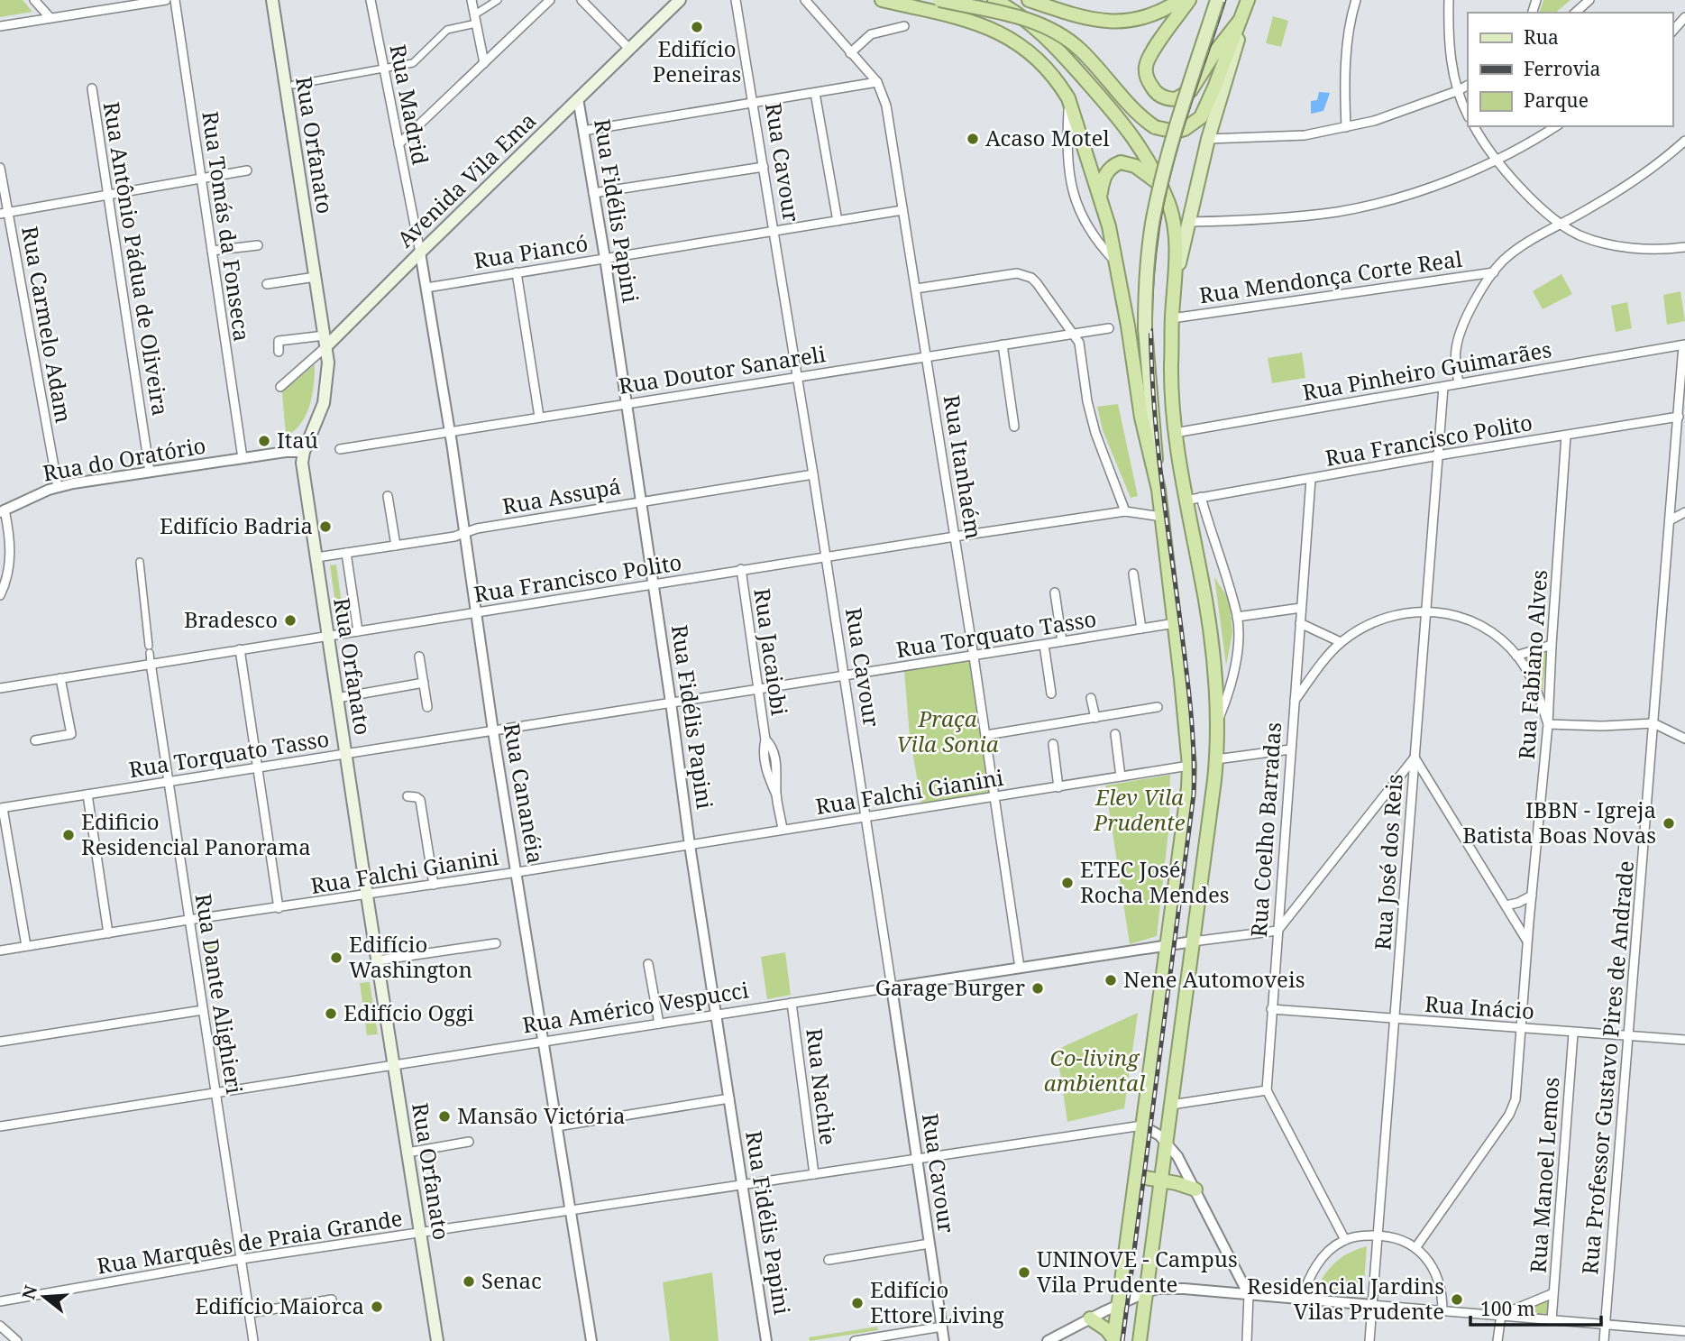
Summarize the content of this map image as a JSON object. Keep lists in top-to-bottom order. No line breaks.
{"streets":{"main road":["Rua Orfanato","Avenida Vila Ema"],"street":["Rua Madrid","Rua Cavour","Rua Fidélis Papini","Rua Tomás da Fonseca","Rua Piancó","Rua Antônio Pádua de Oliveira","Rua Mendonça Corte Real","Rua Carmelo Adam","Rua Doutor Sanareli","Rua Pinheiro Guimarães","Rua Francisco Polito","Rua do Oratório","Rua Itanhaém","Rua Assupá","Rua Torquato Tasso","Rua Jacaiobi","Rua Fabiano Alves","Rua Falchi Gianini","Rua Cananéia","Rua Coelho Barradas","Rua José dos Reis","Rua Dante Alighieri","Rua Américo Vespucci","Rua Inácio","Rua Professor Gustavo Pires de Andrade","Rua Nachie","Rua Manoel Lemos","Rua Marquês de Praia Grande"]},"crossings":[["Rua Madrid","Avenida Vila Ema"],["Rua Madrid","Rua Cananéia"],["Rua Orfanato","Avenida Vila Ema"],["Rua Orfanato","Rua Francisco Polito"],["Rua Orfanato","Rua do Oratório"],["Rua Orfanato","Rua Assupá"],["Rua Orfanato","Rua Torquato Tasso"],["Rua Orfanato","Rua Falchi Gianini"],["Rua Orfanato","Rua Américo Vespucci"],["Rua Orfanato","Rua Marquês de Praia Grande"],["Rua Cavour","Rua Piancó"],["Rua Cavour","Rua Doutor Sanareli"],["Rua Cavour","Rua Francisco Polito"],["Rua Cavour","Rua Assupá"],["Rua Cavour","Rua Torquato Tasso"],["Rua Cavour","Rua Falchi Gianini"],["Rua Cavour","Rua Américo Vespucci"],["Rua Cavour","Rua Marquês de Praia Grande"],["Avenida Vila Ema","Rua Fidélis Papini"],["Avenida Vila Ema","Rua Cananéia"],["Rua Fidélis Papini","Rua Piancó"],["Rua Fidélis Papini","Rua Doutor Sanareli"],["Rua Fidélis Papini","Rua Francisco Polito"],["Rua Fidélis Papini","Rua Assupá"],["Rua Fidélis Papini","Rua Torquato Tasso"],["Rua Fidélis Papini","Rua Falchi Gianini"],["Rua Fidélis Papini","Rua Américo Vespucci"],["Rua Fidélis Papini","Rua Marquês de Praia Grande"],["Rua Tomás da Fonseca","Rua do Oratório"],["Rua Piancó","Rua Itanhaém"],["Rua Piancó","Rua Cananéia"],["Rua Antônio Pádua de Oliveira","Rua do Oratório"],["Rua Carmelo Adam","Rua do Oratório"],["Rua Doutor Sanareli","Rua Itanhaém"],["Rua Doutor Sanareli","Rua Cananéia"],["Rua Pinheiro Guimarães","Rua José dos Reis"],["Rua Pinheiro Guimarães","Rua Professor Gustavo Pires de Andrade"],["Rua Francisco Polito","Rua Itanhaém"],["Rua Francisco Polito","Rua Jacaiobi"],["Rua Francisco Polito","Rua Fabiano Alves"],["Rua Francisco Polito","Rua Cananéia"],["Rua Francisco Polito","Rua Coelho Barradas"],["Rua Francisco Polito","Rua José dos Reis"],["Rua Francisco Polito","Rua Dante Alighieri"],["Rua Francisco Polito","Rua Professor Gustavo Pires de Andrade"],["Rua Itanhaém","Rua Torquato Tasso"],["Rua Itanhaém","Rua Falchi Gianini"],["Rua Itanhaém","Rua Américo Vespucci"],["Rua Assupá","Rua Cananéia"],["Rua Torquato Tasso","Rua Jacaiobi"],["Rua Torquato Tasso","Rua Cananéia"],["Rua Torquato Tasso","Rua Dante Alighieri"],["Rua Jacaiobi","Rua Falchi Gianini"],["Rua Fabiano Alves","Rua Inácio"],["Rua Falchi Gianini","Rua Cananéia"],["Rua Falchi Gianini","Rua Dante Alighieri"],["Rua Cananéia","Rua Américo Vespucci"],["Rua Cananéia","Rua Marquês de Praia Grande"],["Rua Coelho Barradas","Rua Américo Vespucci"],["Rua Coelho Barradas","Rua Inácio"],["Rua José dos Reis","Rua Inácio"],["Rua Dante Alighieri","Rua Américo Vespucci"],["Rua Dante Alighieri","Rua Marquês de Praia Grande"],["Rua Américo Vespucci","Rua Nachie"],["Rua Inácio","Rua Professor Gustavo Pires de Andrade"],["Rua Inácio","Rua Manoel Lemos"],["Rua Nachie","Rua Marquês de Praia Grande"]],"parks":["Praça Vila Sonia","Elev Vila Prudente","Co-living ambiental"],"places":["Edifício Peneiras","Acaso Motel","Itaú","Edifício Badria","Bradesco","IBBN - Igreja Batista Boas Novas","Edificio Residencial Panorama","ETEC José Rocha Mendes","Edifício Washington","Nene Automoveis","Garage Burger","Edifício Oggi","Mansão Victória","UNINOVE - Campus Vila Prudente","Senac","Residencial Jardins Vilas Prudente","Edifício Ettore Living","Edifício Maiorca"],"legend":["Rua","Ferrovia","Parque"],"scale_bar":"100 m","north":"left"}
